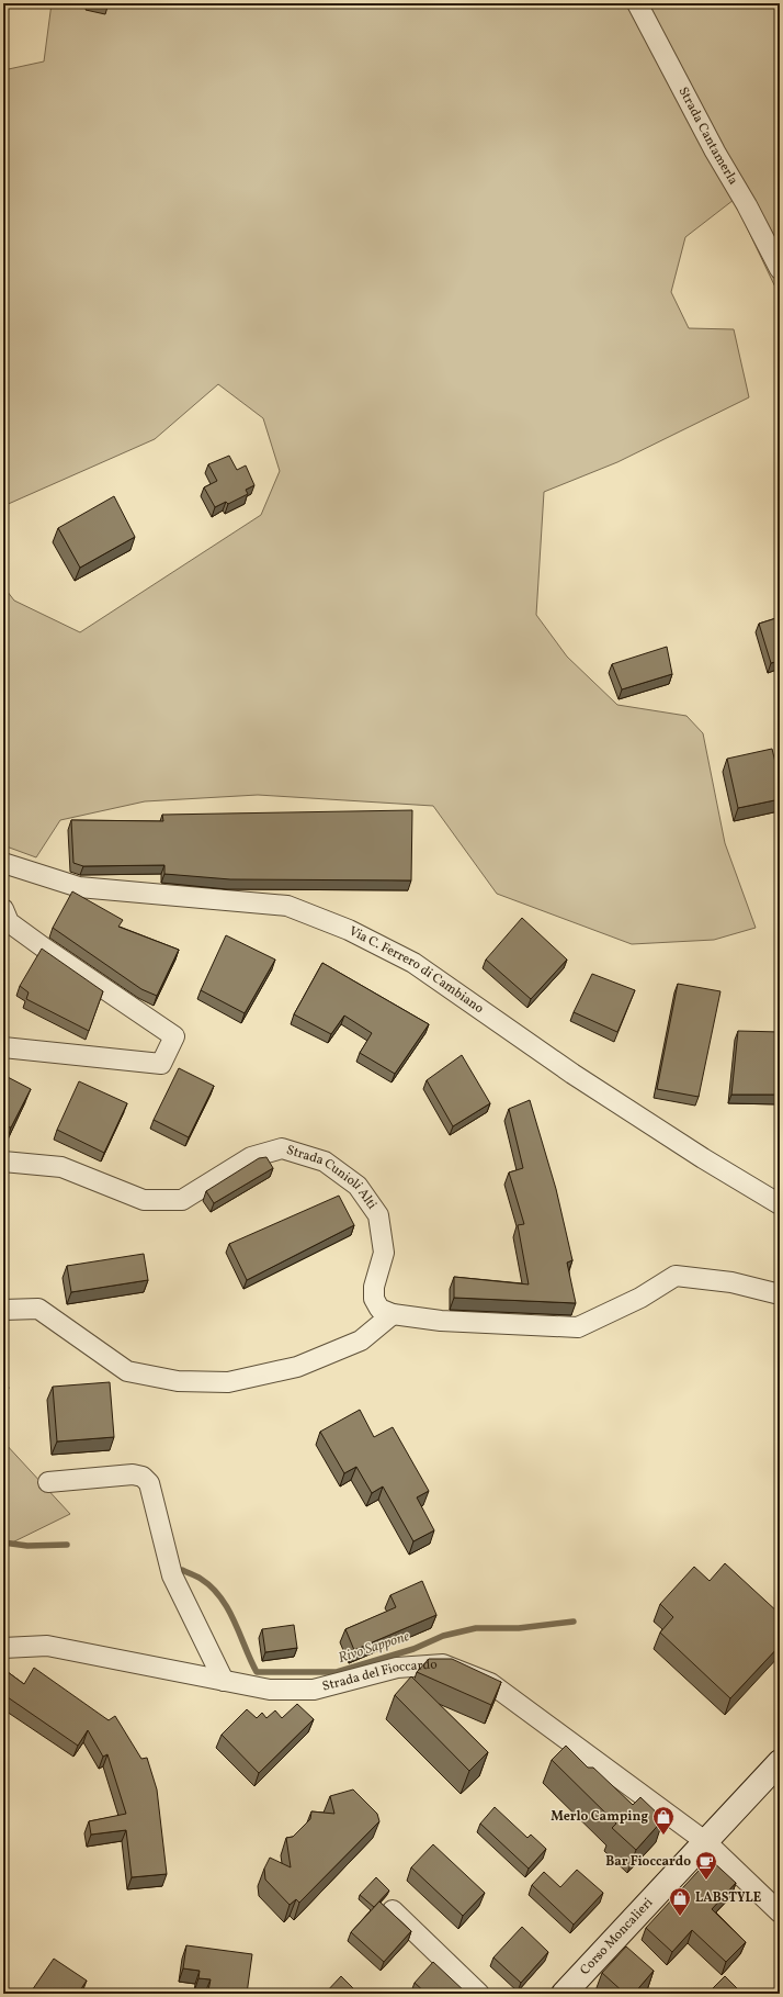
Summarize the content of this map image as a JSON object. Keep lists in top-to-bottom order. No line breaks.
{"streets":{"main road":["Corso Moncalieri"],"street":["Strada Cantamerla","Via C. Ferrero di Cambiano","Strada Cunioli Alti","Strada del Fioccardo"]},"crossings":[["Strada del Fioccardo","Corso Moncalieri"]],"water":["Rivo Sappone"],"places":{"shop":["Merlo Camping","LABSTYLE"],"cafe":["Bar Fioccardo"]}}
